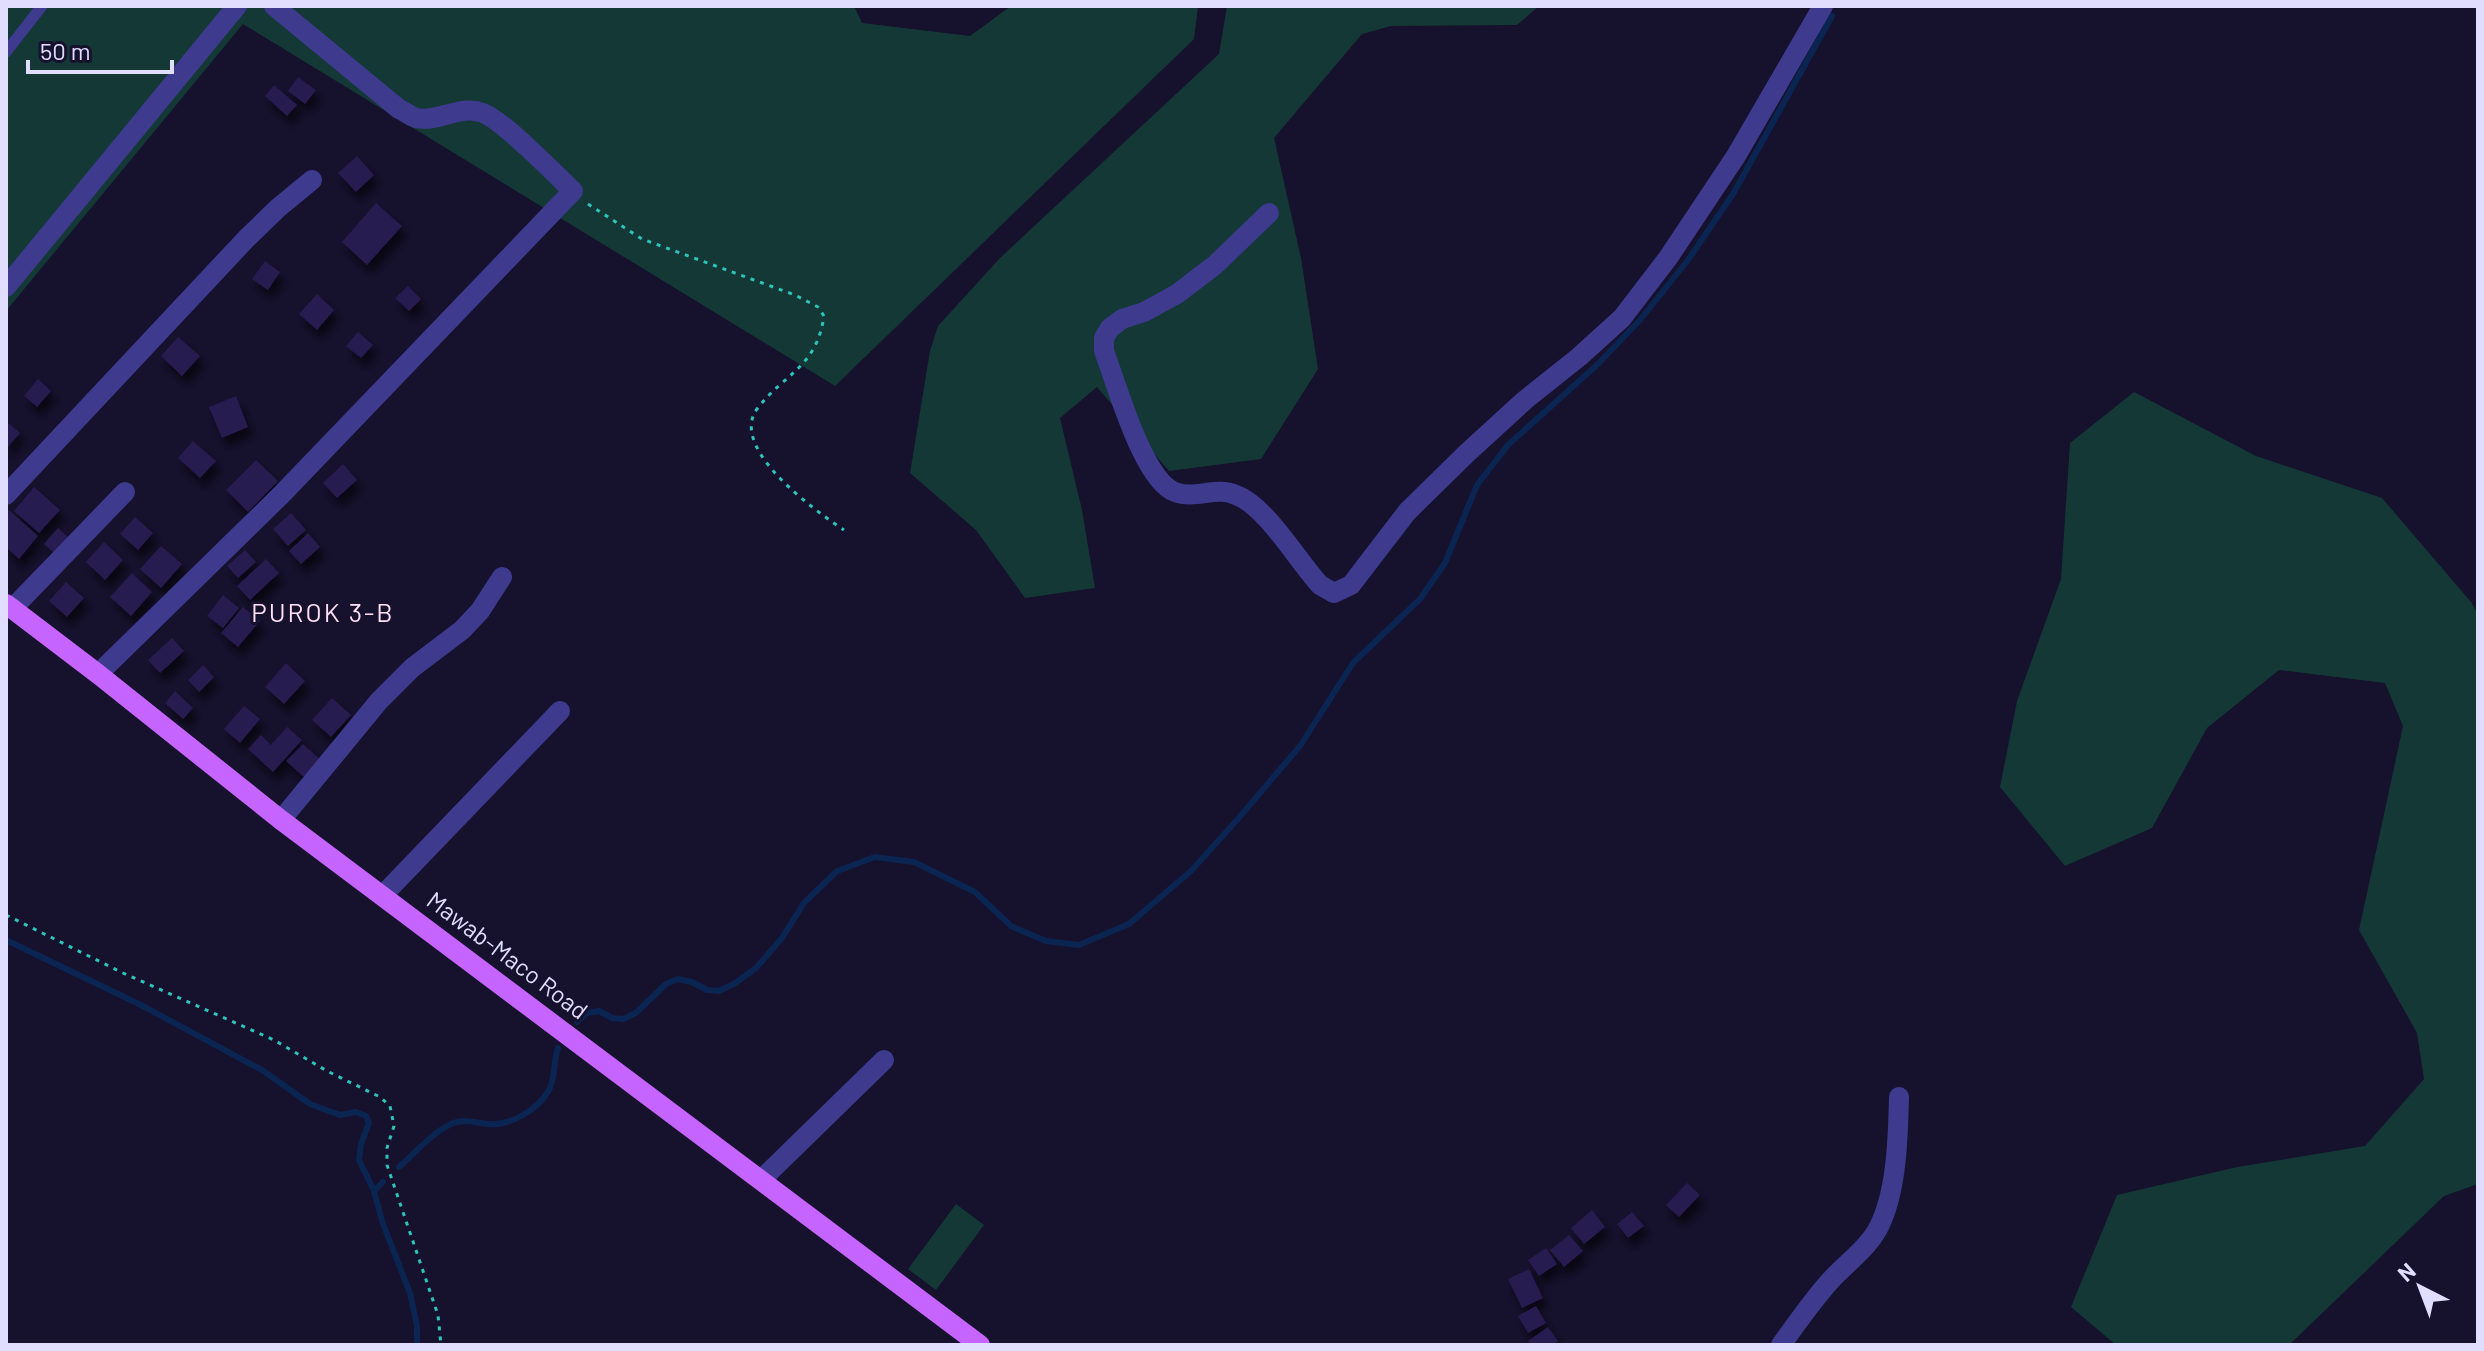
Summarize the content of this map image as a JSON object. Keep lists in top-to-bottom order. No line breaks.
{"streets":{"main road":["Mawab-Maco Road"]},"districts":["PUROK 3-B"],"scale_bar":"50 m","north":"top left"}
